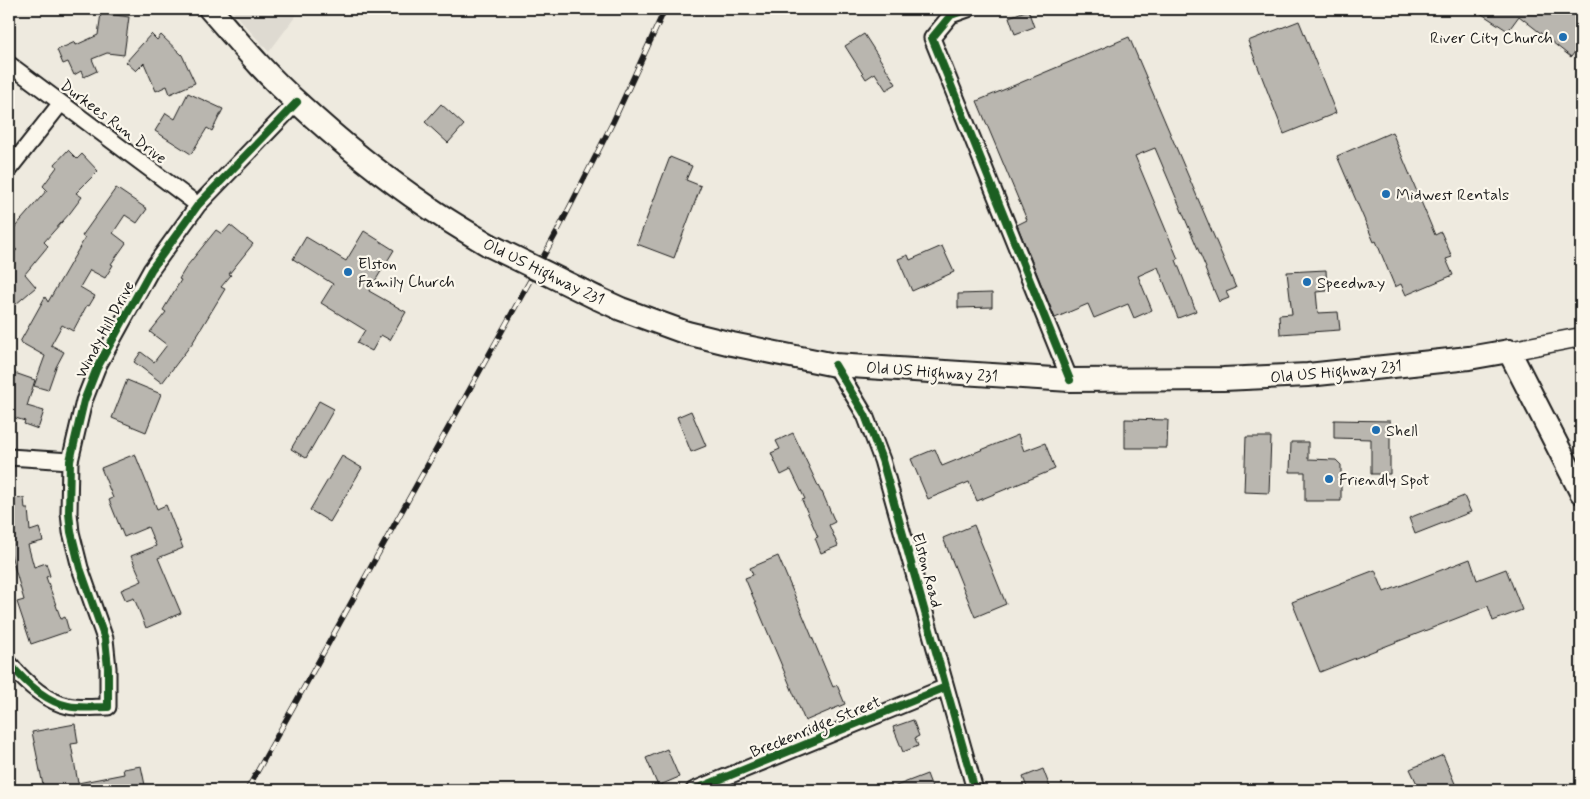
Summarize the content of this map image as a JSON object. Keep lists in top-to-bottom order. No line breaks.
{"streets":{"main road":["Old US Highway 231"],"street":["Durkees Run Drive","Windy Hill Drive","Elston Road","Breckenridge Street"]},"crossings":[["Durkees Run Drive","Windy Hill Drive"],["Old US Highway 231","Windy Hill Drive"],["Old US Highway 231","Elston Road"],["Elston Road","Breckenridge Street"]],"places":["River City Church","Midwest Rentals","Elston Family Church","Speedway","Shell","Friendly Spot"]}
